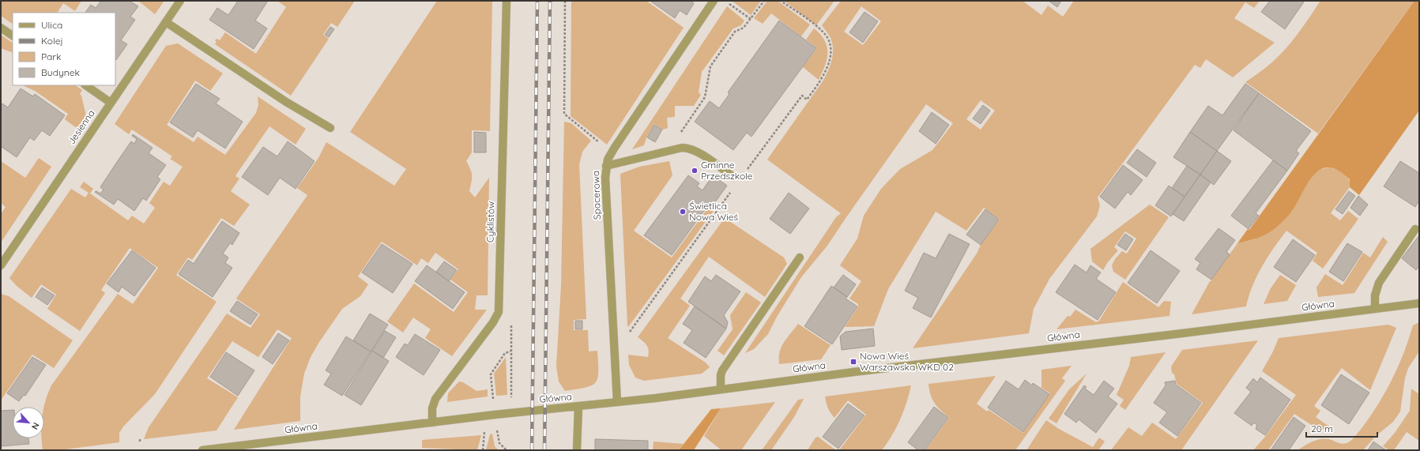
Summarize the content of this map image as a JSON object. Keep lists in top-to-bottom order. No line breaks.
{"streets":{"street":["Jesienna","Spacerowa","Cyklistów","Główna"]},"crossings":[["Spacerowa","Główna"],["Cyklistów","Główna"]],"places":{"other":["Gminne Przedszkole","Świetlica Nowa Wieś"],"transit":["Nowa Wieś Warszawska WKD 02"]},"legend":["Ulica","Kolej","Park","Budynek"],"scale_bar":"20 m","north":"bottom right"}
